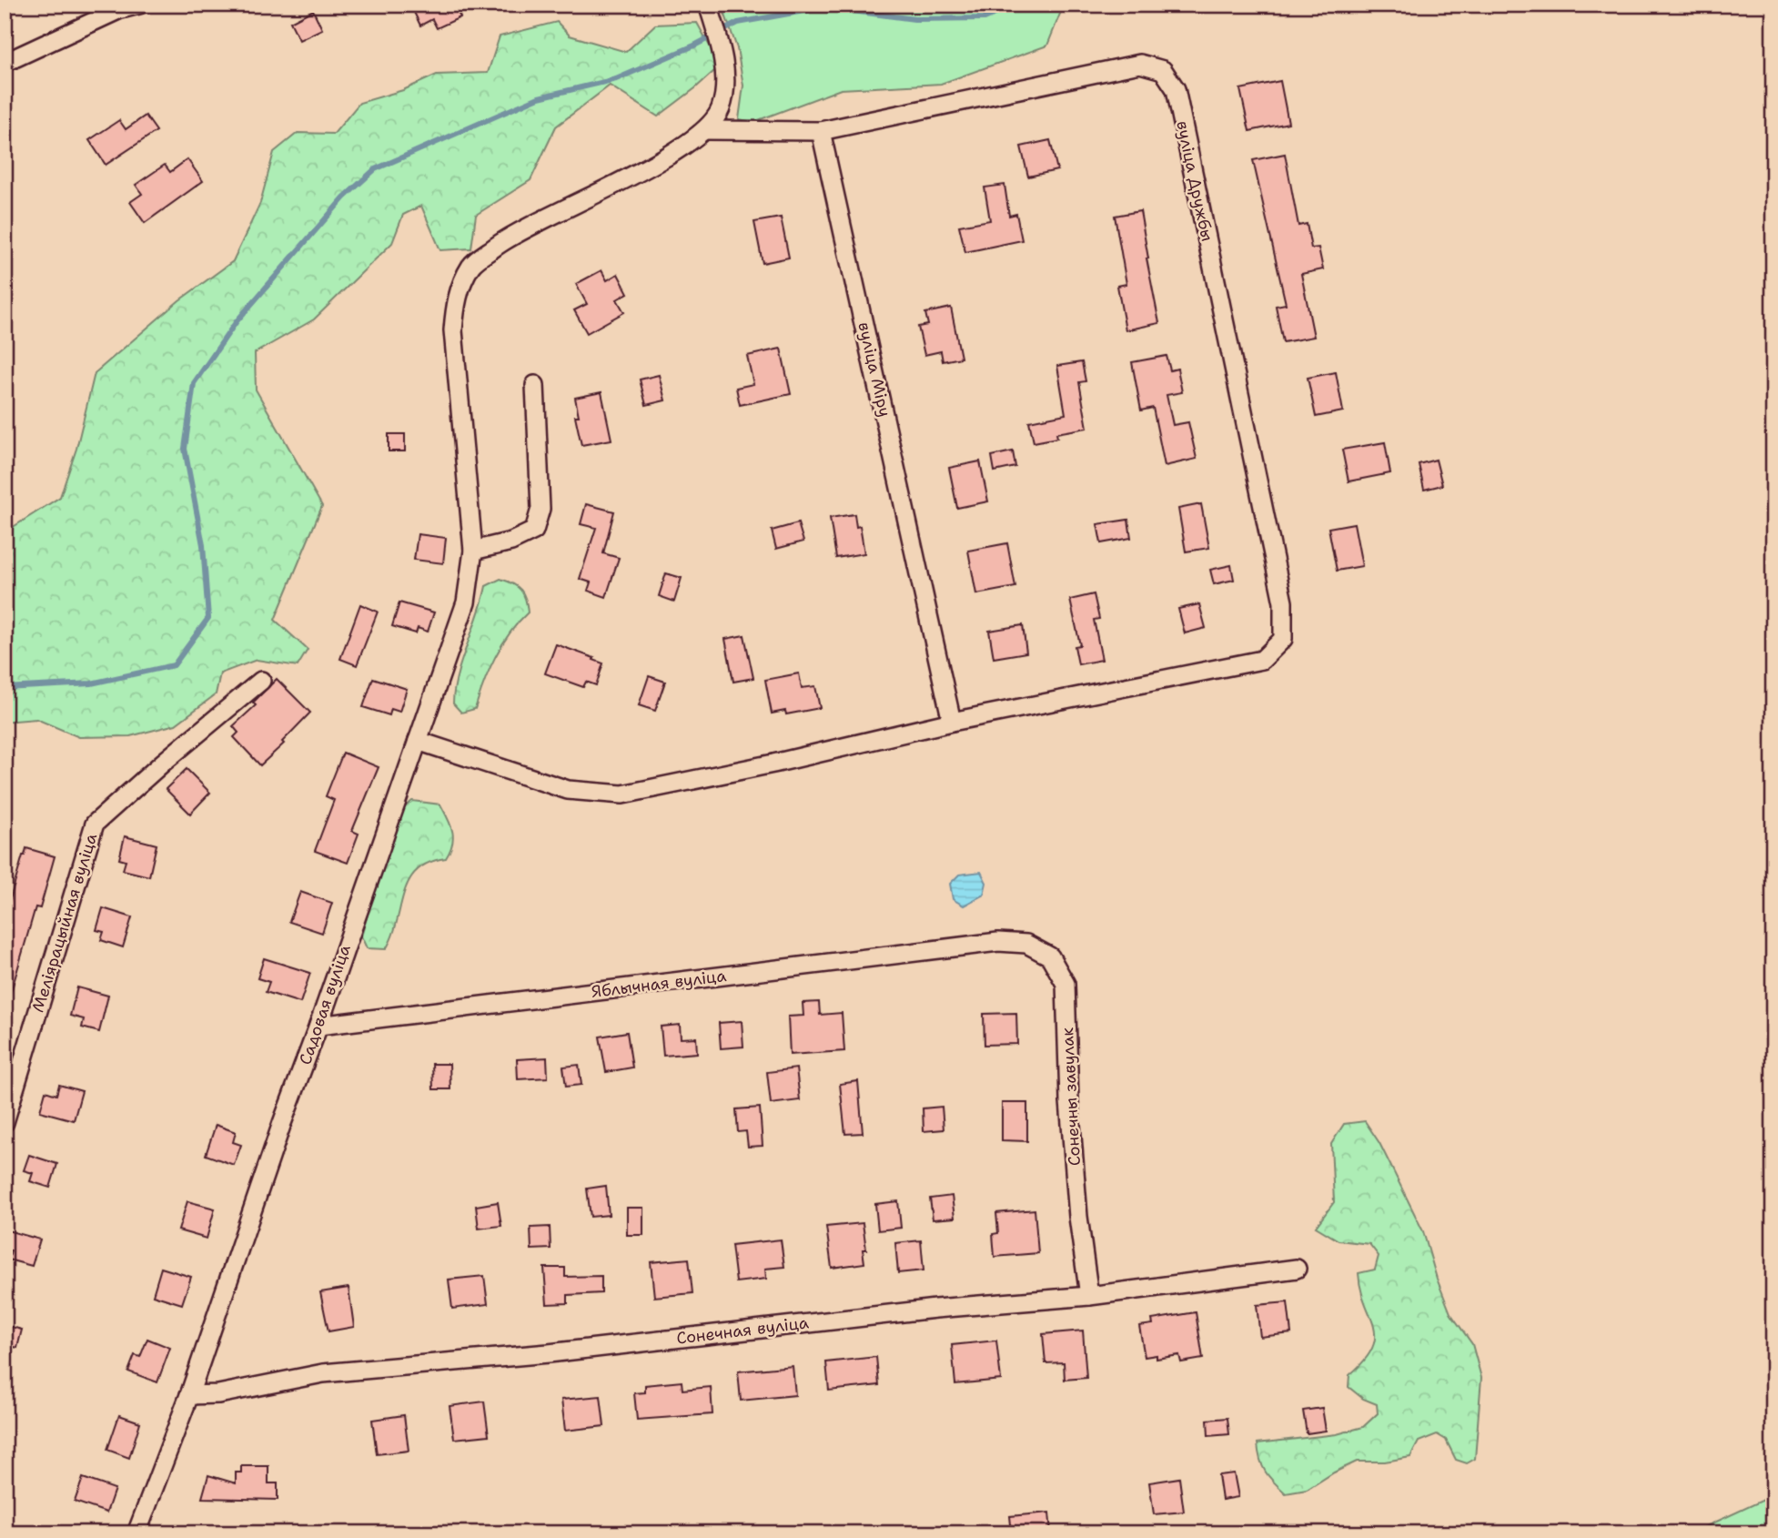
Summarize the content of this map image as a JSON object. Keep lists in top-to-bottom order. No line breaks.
{"streets":{"street":["вуліца Дружбы","вуліца Міру","Меліярацыйная вуліца","Яблычная вуліца","Садовая вуліца","Сонечны завулак","Сонечная вуліца"]},"crossings":[["вуліца Дружбы","вуліца Міру"],["Яблычная вуліца","Садовая вуліца"],["Яблычная вуліца","Сонечны завулак"],["Садовая вуліца","Сонечная вуліца"],["Сонечны завулак","Сонечная вуліца"]]}
